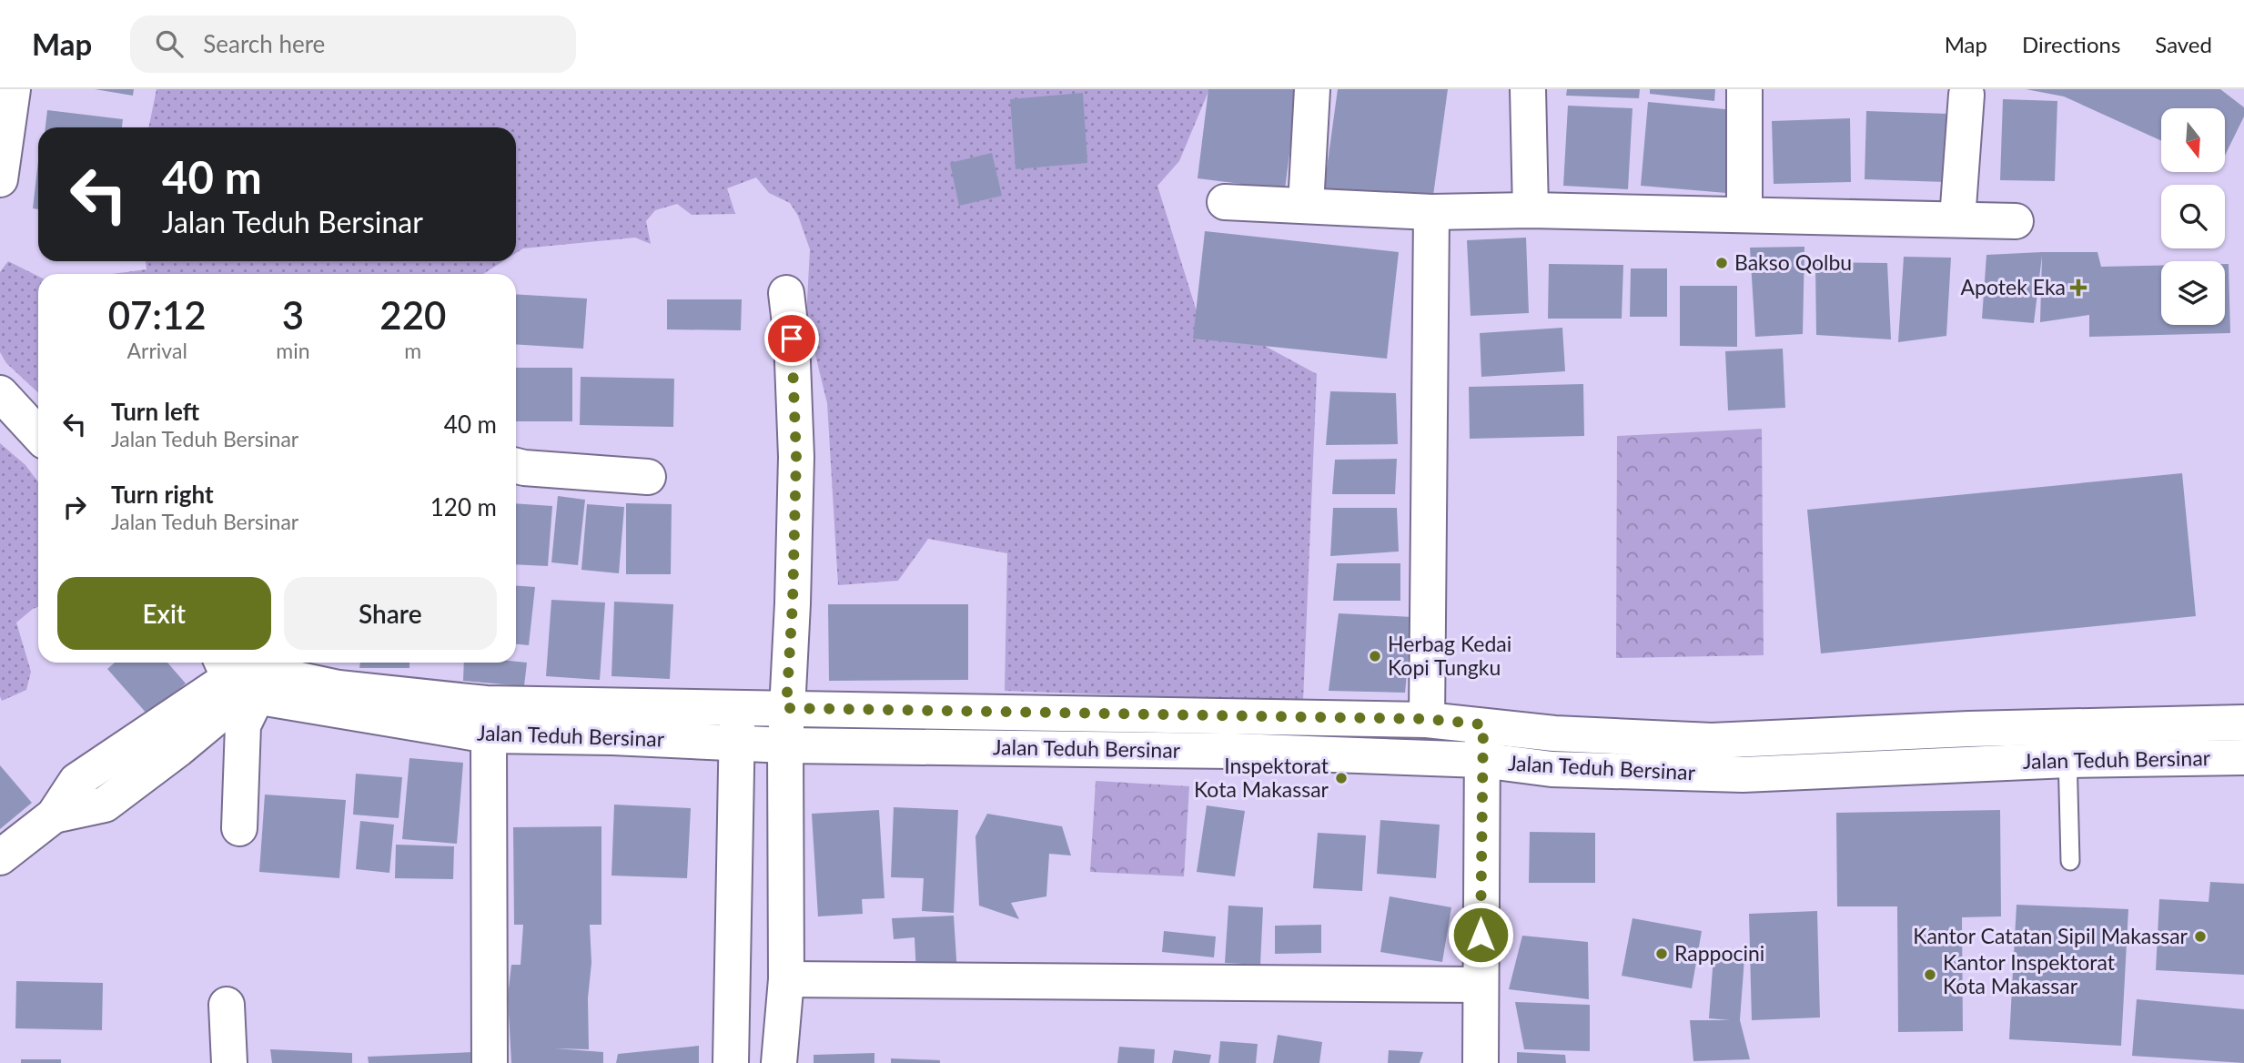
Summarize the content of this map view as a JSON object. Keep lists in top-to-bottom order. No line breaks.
{"streets":{"street":["Jalan Teduh Bersinar"]},"places":{"other":["Bakso Qolbu","Herbag Kedai Kopi Tungku","Inspektorat Kota Makassar","Kantor Catatan Sipil Makassar","Rappocini","Kantor Inspektorat Kota Makassar"],"health":["Apotek Eka"]},"north":"bottom","page":{"header":"Map","search":"Search here","nav":["Map","Directions","Saved"],"turn":["40 m","Jalan Teduh Bersinar"],"eta":["07:12","Arrival","3","min","220","m"],"list":[{"name":"Turn left","note":"Jalan Teduh Bersinar","value":"40 m"},{"name":"Turn right","note":"Jalan Teduh Bersinar","value":"120 m"}],"buttons":["Exit","Share"]}}
